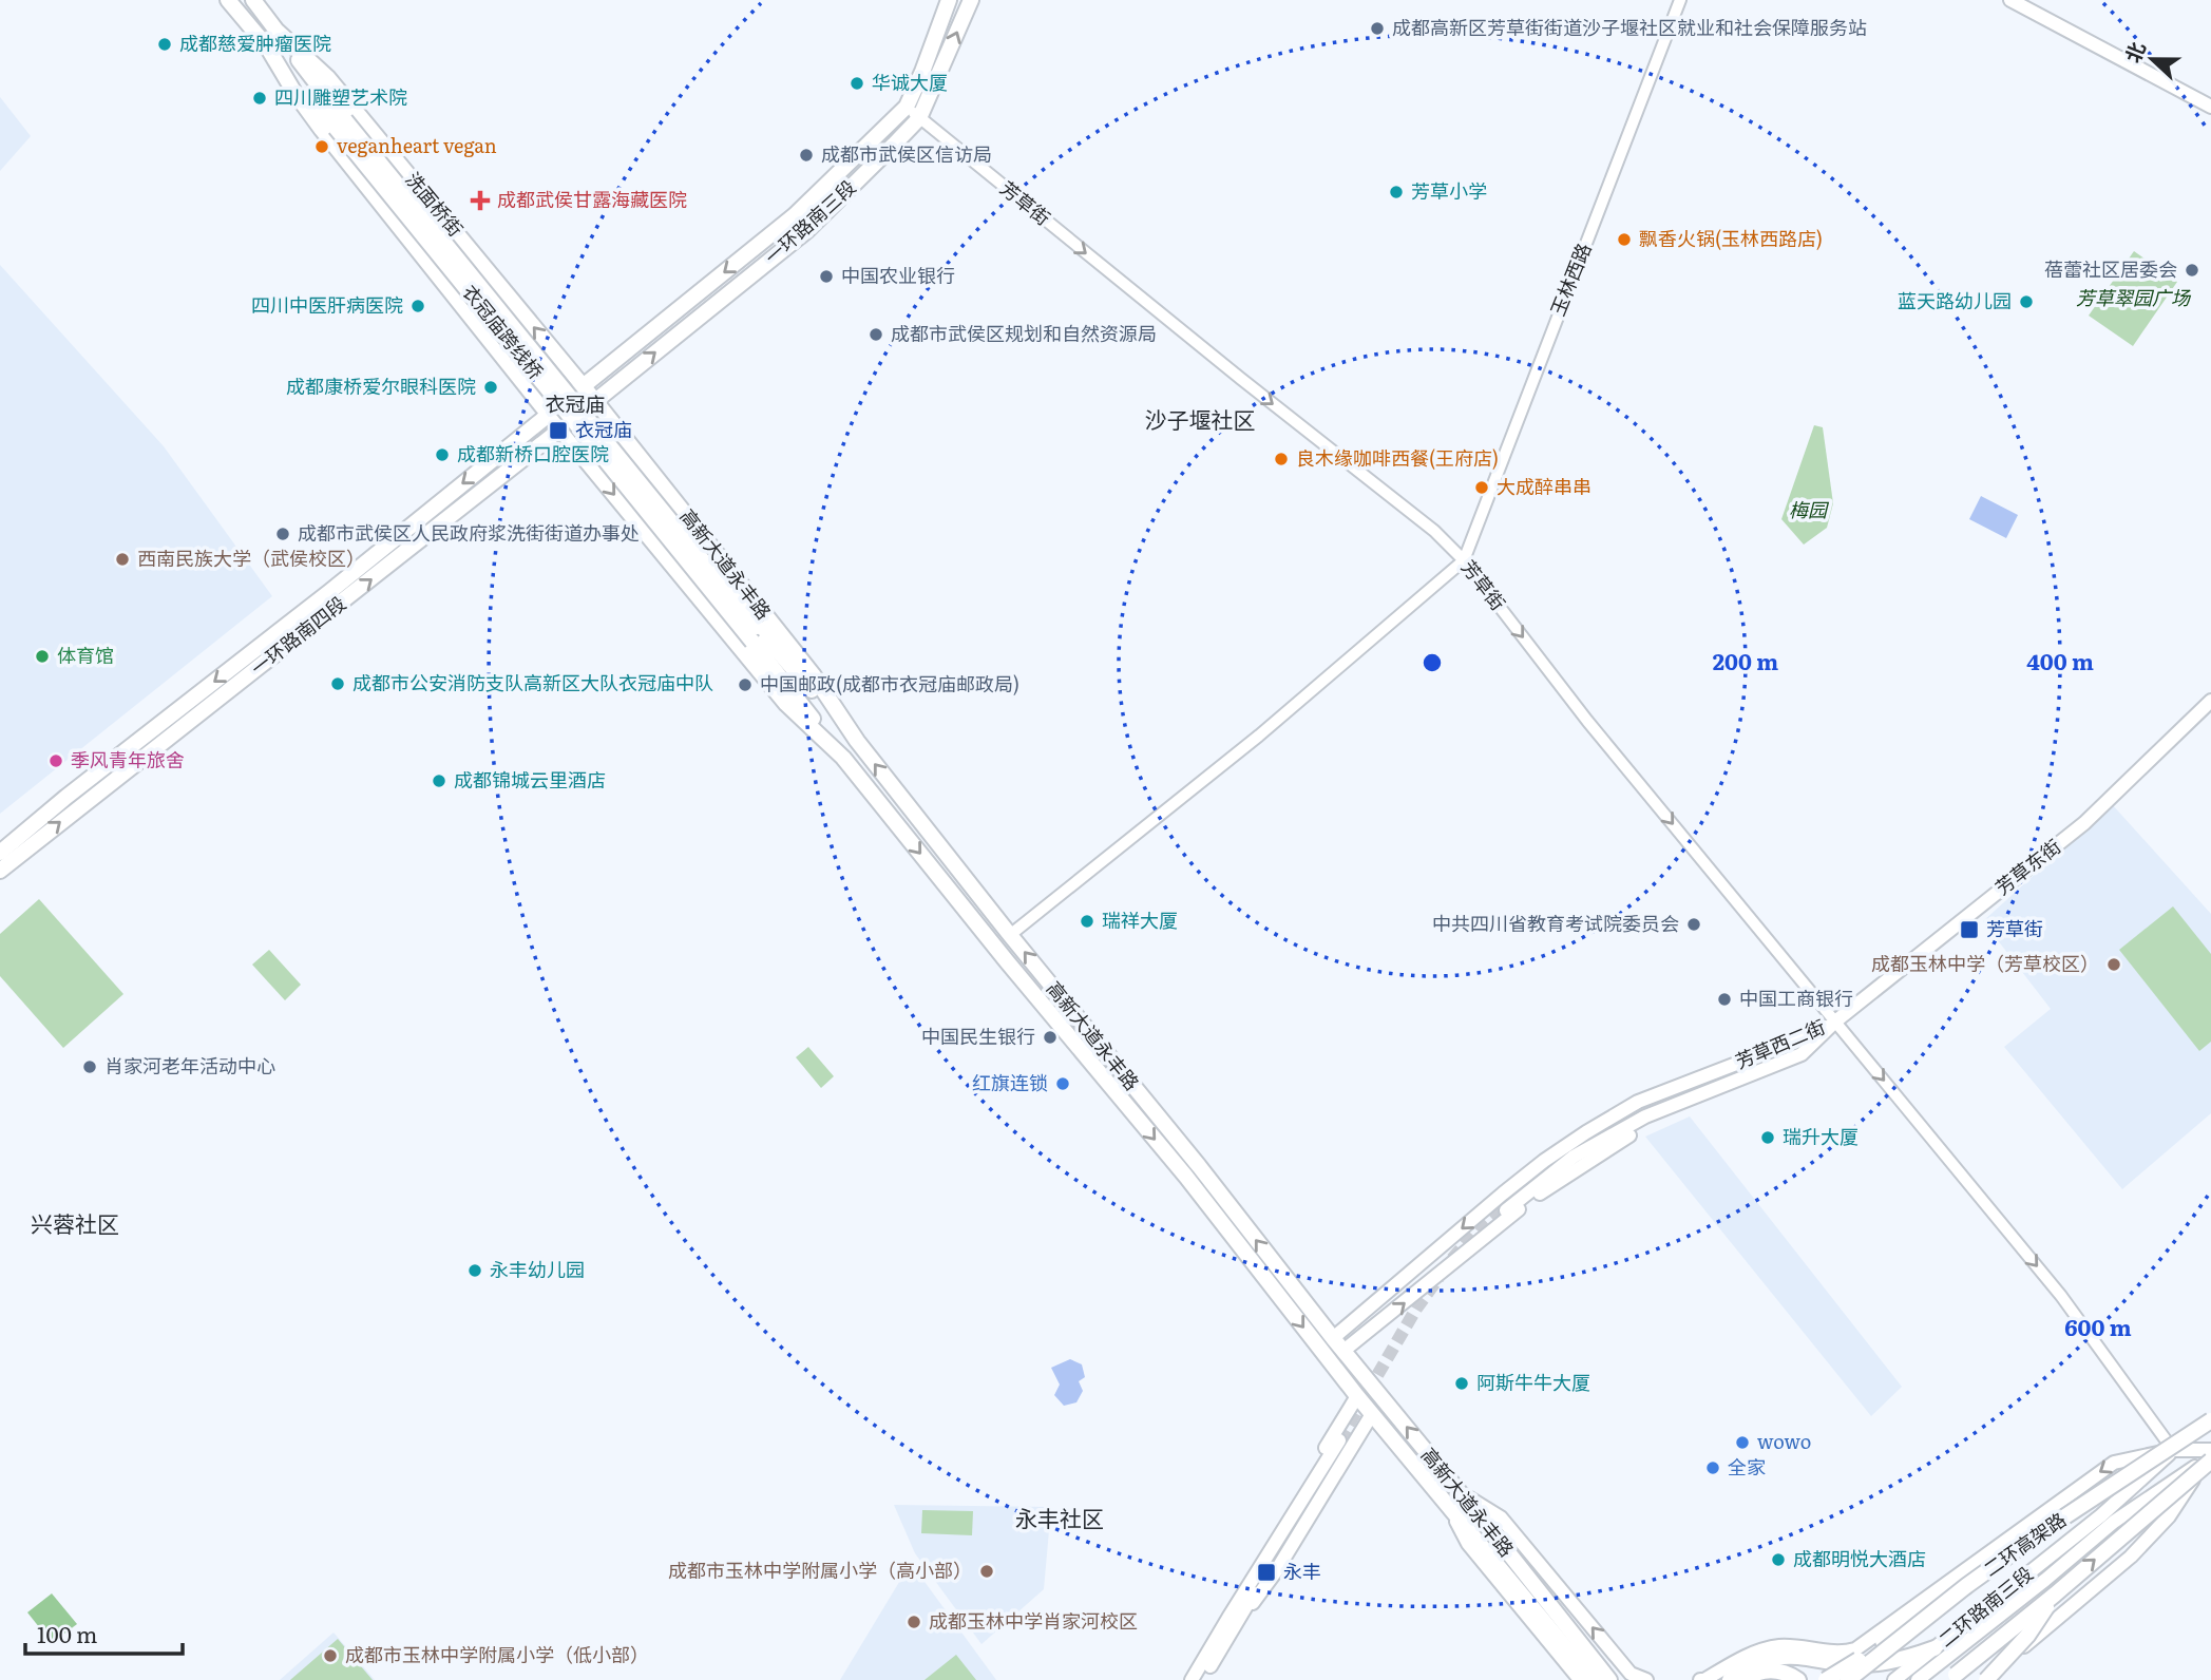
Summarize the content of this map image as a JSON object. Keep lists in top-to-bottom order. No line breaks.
{"streets":{"main road":["洗面桥街","一环路南三段","衣冠庙跨线桥","高新大道永丰路","一环路南四段","芳草东街","芳草西二街","二环高架路","二环路南三段"],"street":["芳草街","玉林西路"]},"crossings":[["芳草街","一环路南三段"],["芳草街","玉林西路"],["芳草街","芳草东街"],["芳草街","芳草西二街"],["芳草街","二环路南三段"],["洗面桥街","一环路南三段"],["洗面桥街","衣冠庙跨线桥"],["洗面桥街","高新大道永丰路"],["洗面桥街","一环路南四段"],["一环路南三段","高新大道永丰路"],["一环路南三段","一环路南四段"],["高新大道永丰路","一环路南四段"],["芳草东街","芳草西二街"],["二环高架路","二环路南三段"]],"one_way":["芳草街"],"districts":["衣冠庙","沙子堰社区","兴蓉社区","永丰社区"],"parks":["芳草翠园广场","梅园"],"places":{"other":["成都高新区芳草街街道沙子堰社区就业和社会保障服务站","成都慈爱肿瘤医院","华诚大厦","四川雕塑艺术院","veganheart vegan","成都市武侯区信访局","芳草小学","飘香火锅(玉林西路店)","蓓蕾社区居委会","中国农业银行","蓝天路幼儿园","四川中医肝病医院","成都市武侯区规划和自然资源局","成都康桥爱尔眼科医院","成都新桥口腔医院","良木缘咖啡西餐(王府店)","大成醉串串","成都市武侯区人民政府浆洗街街道办事处","西南民族大学（武侯校区）","体育馆","成都市公安消防支队高新区大队衣冠庙中队","中国邮政(成都市衣冠庙邮政局)","季风青年旅舍","成都锦城云里酒店","瑞祥大厦","中共四川省教育考试院委员会","成都玉林中学（芳草校区）","中国工商银行","中国民生银行","肖家河老年活动中心","红旗连锁","瑞升大厦","永丰幼儿园","阿斯牛牛大厦","wowo","全家","成都明悦大酒店","成都市玉林中学附属小学（高小部）","成都玉林中学肖家河校区","成都市玉林中学附属小学（低小部）"],"health":["成都武侯甘露海藏医院"],"transit":["衣冠庙","芳草街","永丰"]},"scale_bar":"100 m","north":"left","rings":["200 m","400 m","600 m"]}
